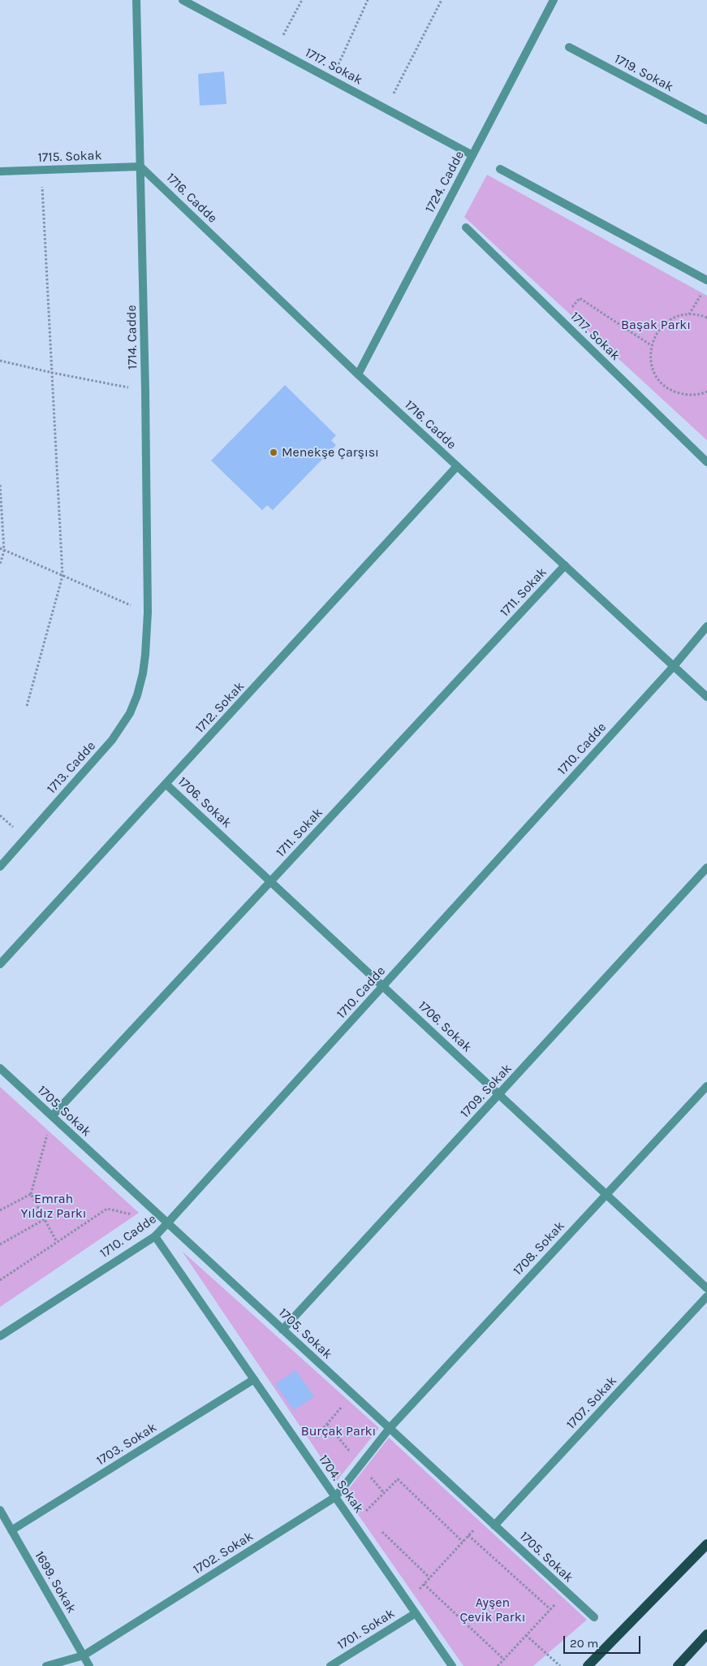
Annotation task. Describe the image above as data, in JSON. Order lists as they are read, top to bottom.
{
  "streets": {
    "street": [
      "1717. Sokak",
      "1719. Sokak",
      "1715. Sokak",
      "1724. Cadde",
      "1716. Cadde",
      "1714. Cadde",
      "1711. Sokak",
      "1712. Sokak",
      "1710. Cadde",
      "1713. Cadde",
      "1706. Sokak",
      "1709. Sokak",
      "1705. Sokak",
      "1708. Sokak",
      "1707. Sokak",
      "1703. Sokak",
      "1704. Sokak",
      "1702. Sokak",
      "1699. Sokak",
      "1701. Sokak"
    ]
  },
  "crossings": [
    ["1717. Sokak", "1724. Cadde"],
    ["1715. Sokak", "1716. Cadde"],
    ["1715. Sokak", "1714. Cadde"],
    ["1724. Cadde", "1716. Cadde"],
    ["1716. Cadde", "1714. Cadde"],
    ["1716. Cadde", "1711. Sokak"],
    ["1716. Cadde", "1712. Sokak"],
    ["1716. Cadde", "1710. Cadde"],
    ["1714. Cadde", "1713. Cadde"],
    ["1711. Sokak", "1706. Sokak"],
    ["1711. Sokak", "1705. Sokak"],
    ["1712. Sokak", "1706. Sokak"],
    ["1710. Cadde", "1706. Sokak"],
    ["1710. Cadde", "1705. Sokak"],
    ["1710. Cadde", "1704. Sokak"],
    ["1706. Sokak", "1709. Sokak"],
    ["1706. Sokak", "1708. Sokak"],
    ["1709. Sokak", "1705. Sokak"],
    ["1705. Sokak", "1708. Sokak"],
    ["1705. Sokak", "1707. Sokak"],
    ["1705. Sokak", "1702. Sokak"],
    ["1708. Sokak", "1702. Sokak"],
    ["1703. Sokak", "1704. Sokak"],
    ["1703. Sokak", "1699. Sokak"],
    ["1704. Sokak", "1702. Sokak"],
    ["1704. Sokak", "1701. Sokak"],
    ["1702. Sokak", "1699. Sokak"]
  ],
  "parks": [
    "Başak Parkı",
    "Emrah Yıldız Parkı",
    "Burçak Parkı",
    "Ayşen Çevik Parkı"
  ],
  "places": ["Menekşe Çarşısı"],
  "scale_bar": "20 m"
}
